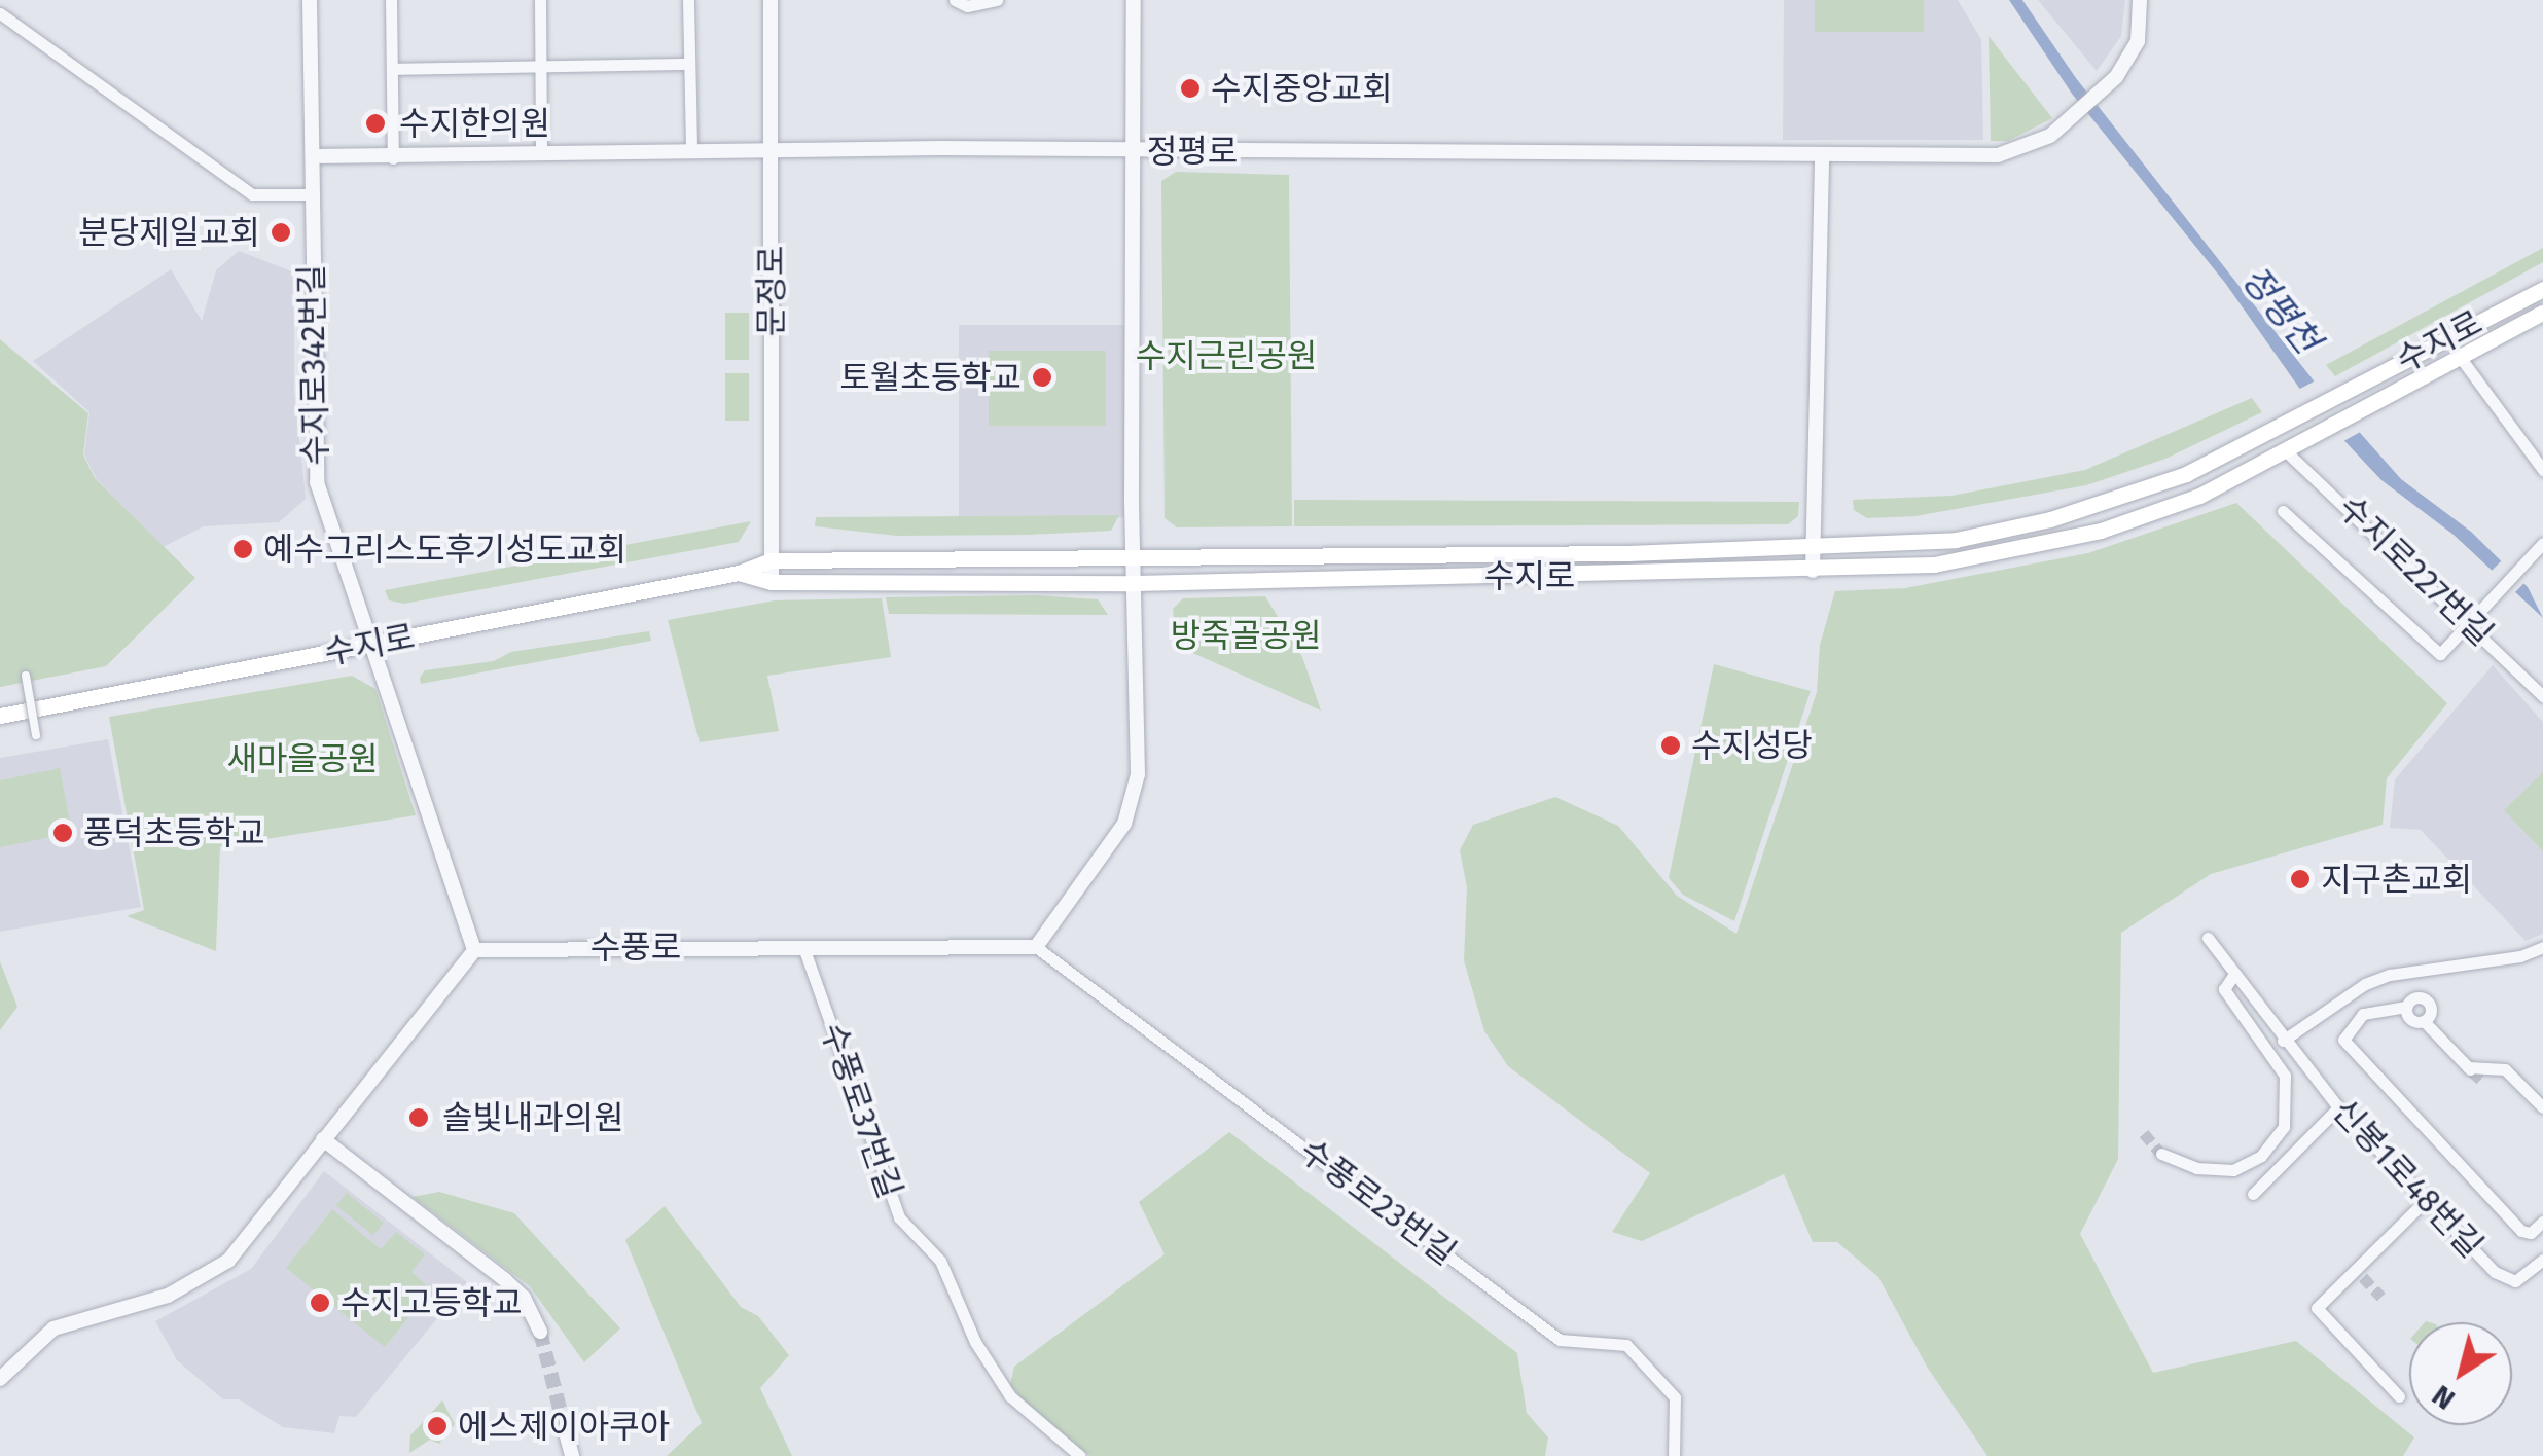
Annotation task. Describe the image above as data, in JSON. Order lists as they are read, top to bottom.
{
  "streets": {
    "main road": ["수지로"],
    "street": [
      "정평로",
      "문정로",
      "수지로342번길",
      "수지로227번길",
      "수풍로",
      "수풍로37번길",
      "신봉1로48번길",
      "수풍로23번길"
    ]
  },
  "crossings": [
    ["정평로", "문정로"],
    ["정평로", "수지로342번길"],
    ["문정로", "수지로"],
    ["수지로", "수지로342번길"],
    ["수지로", "수지로227번길"],
    ["수지로342번길", "수풍로"],
    ["수풍로", "수풍로37번길"],
    ["수풍로", "수풍로23번길"]
  ],
  "water": ["정평천"],
  "parks": ["수지근린공원", "방죽골공원", "새마을공원"],
  "places": [
    "수지중앙교회",
    "수지한의원",
    "분당제일교회",
    "토월초등학교",
    "예수그리스도후기성도교회",
    "수지성당",
    "풍덕초등학교",
    "지구촌교회",
    "솔빛내과의원",
    "수지고등학교",
    "에스제이아쿠아"
  ],
  "north": "bottom left"
}
